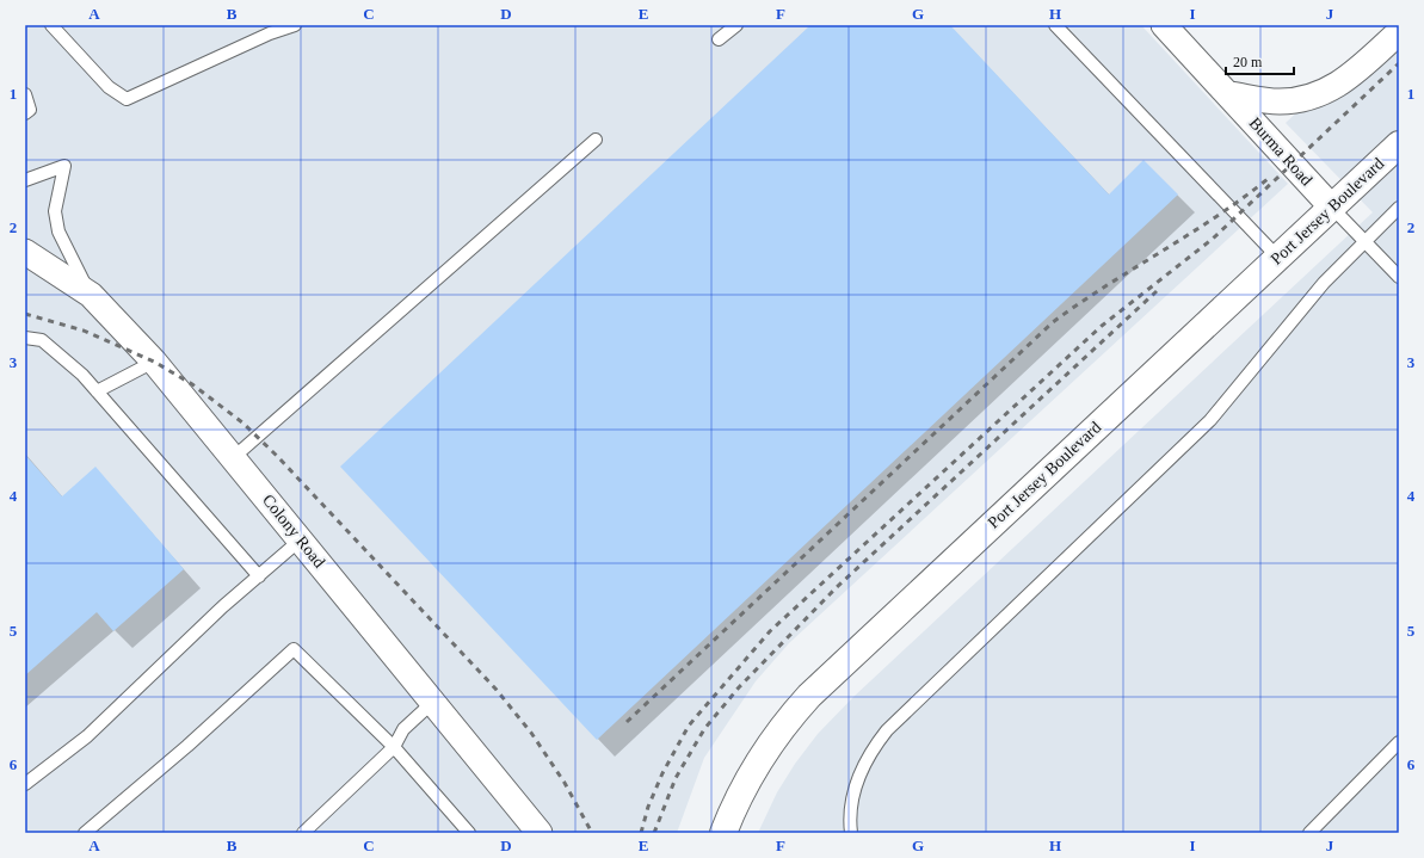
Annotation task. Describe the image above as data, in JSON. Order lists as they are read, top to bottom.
{
  "streets": {
    "street": ["Burma Road", "Port Jersey Boulevard", "Colony Road"]
  },
  "crossings": [
    ["Burma Road", "Port Jersey Boulevard"]
  ],
  "scale_bar": "20 m",
  "grid": {
    "columns": [
      "A",
      "B",
      "C",
      "D",
      "E",
      "F",
      "G",
      "H",
      "I",
      "J"
    ],
    "rows": [
      "1",
      "2",
      "3",
      "4",
      "5",
      "6"
    ]
  }
}
